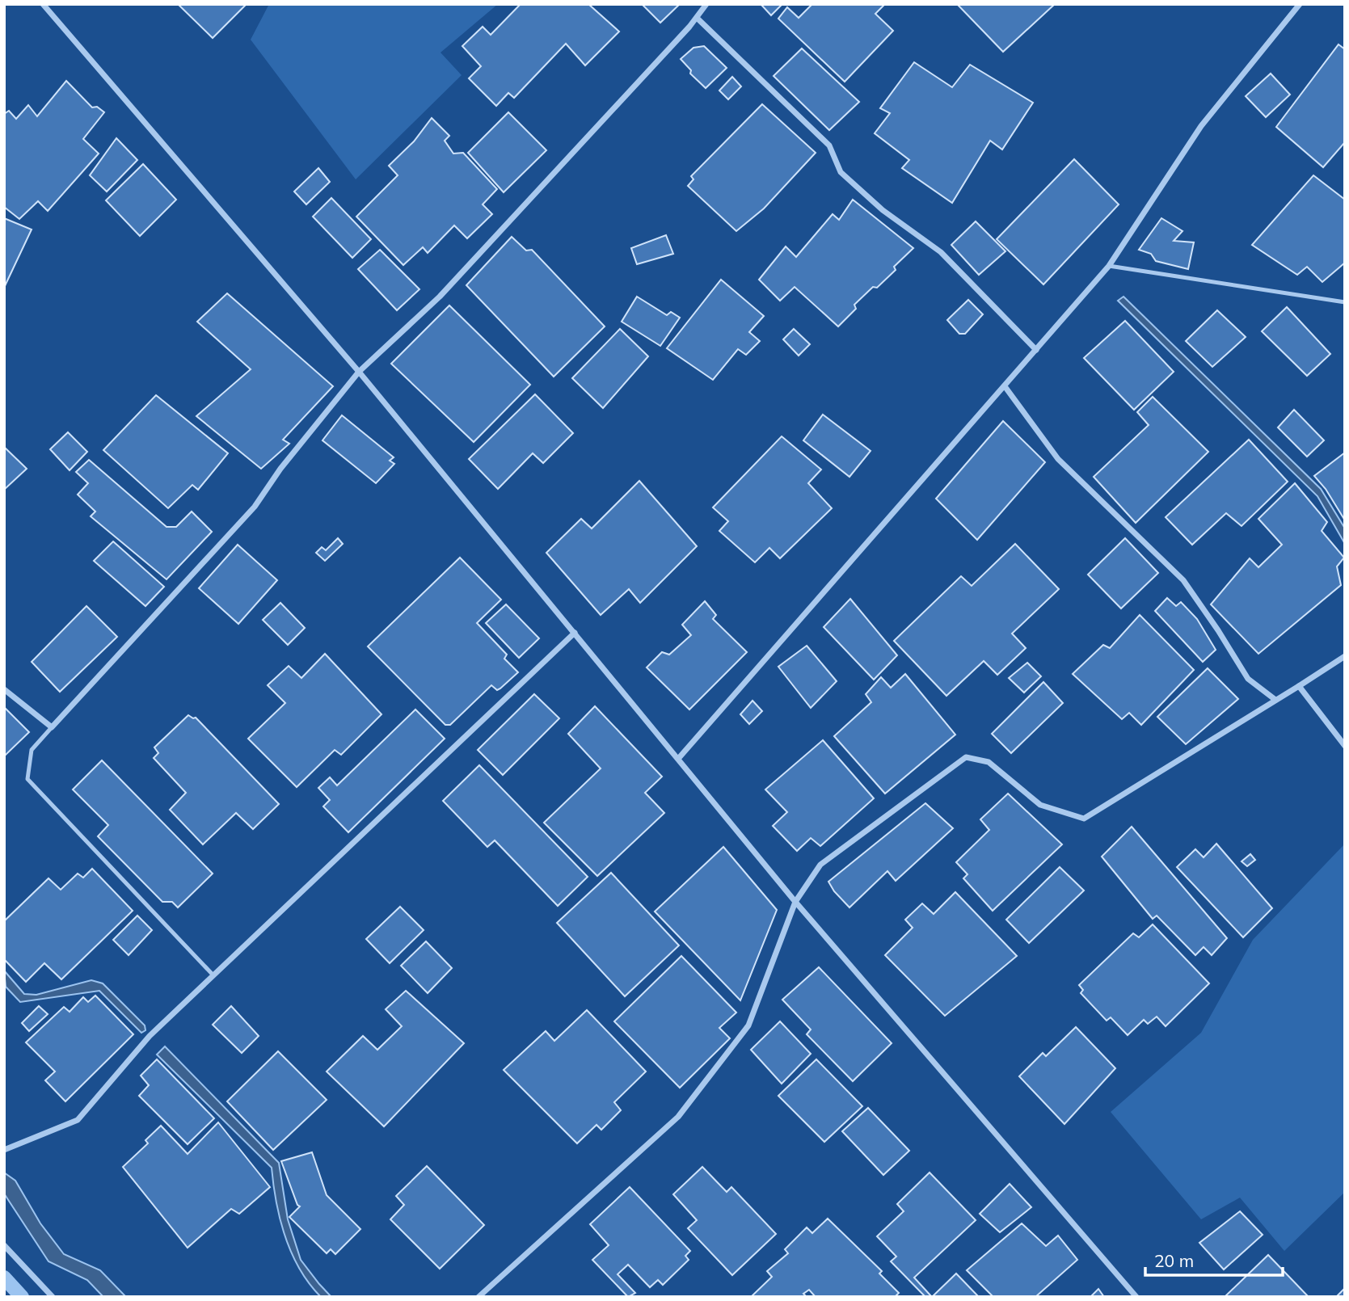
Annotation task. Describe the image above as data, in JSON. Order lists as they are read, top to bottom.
{
  "scale_bar": "20 m"
}
